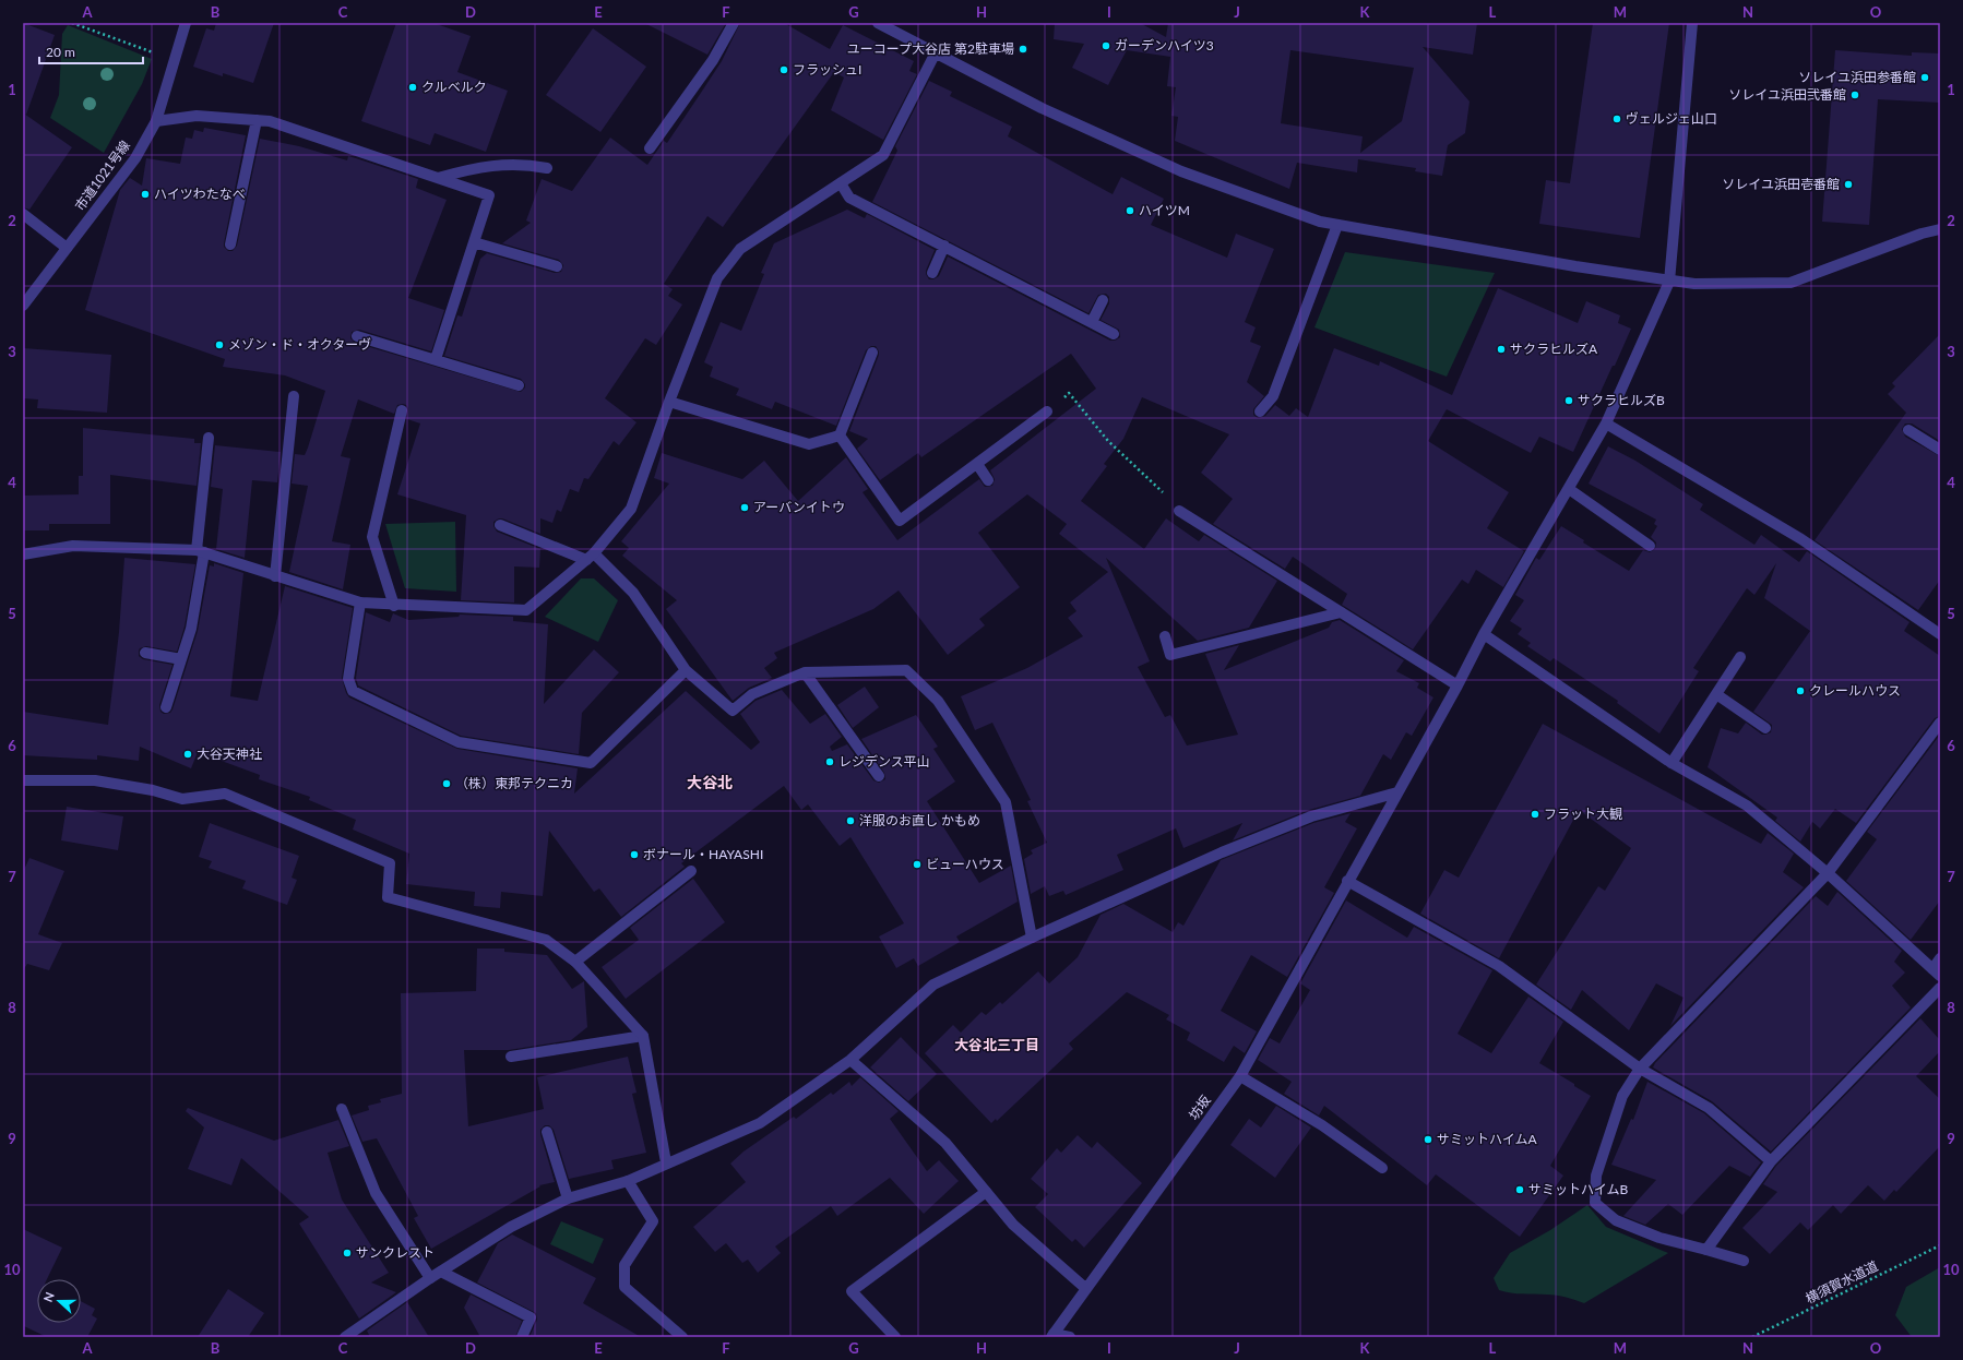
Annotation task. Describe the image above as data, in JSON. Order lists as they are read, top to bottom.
{
  "streets": {
    "street": ["市道1021号線", "坊坂"],
    "path": ["横須賀水道道"]
  },
  "districts": ["大谷北", "大谷北三丁目"],
  "places": [
    "ガーデンハイツ3",
    "ユーコープ大谷店 第2駐車場",
    "フラッシュI",
    "ソレイユ浜田参番館",
    "クルベルク",
    "ソレイユ浜田弐番館",
    "ヴェルジェ山口",
    "ソレイユ浜田壱番館",
    "ハイツわたなべ",
    "ハイツM",
    "メゾン・ド・オクターヴ",
    "サクラヒルズA",
    "サクラヒルズB",
    "アーバンイトウ",
    "クレールハウス",
    "大谷天神社",
    "レジデンス平山",
    "（株）東邦テクニカ",
    "フラット大観",
    "洋服のお直し かもめ",
    "ボナール・HAYASHI",
    "ビューハウス",
    "サミットハイムA",
    "サミットハイムB",
    "サンクレスト"
  ],
  "scale_bar": "20 m",
  "north": "left",
  "grid": {
    "columns": [
      "A",
      "B",
      "C",
      "D",
      "E",
      "F",
      "G",
      "H",
      "I",
      "J",
      "K",
      "L",
      "M",
      "N",
      "O"
    ],
    "rows": [
      "1",
      "2",
      "3",
      "4",
      "5",
      "6",
      "7",
      "8",
      "9",
      "10"
    ]
  }
}
